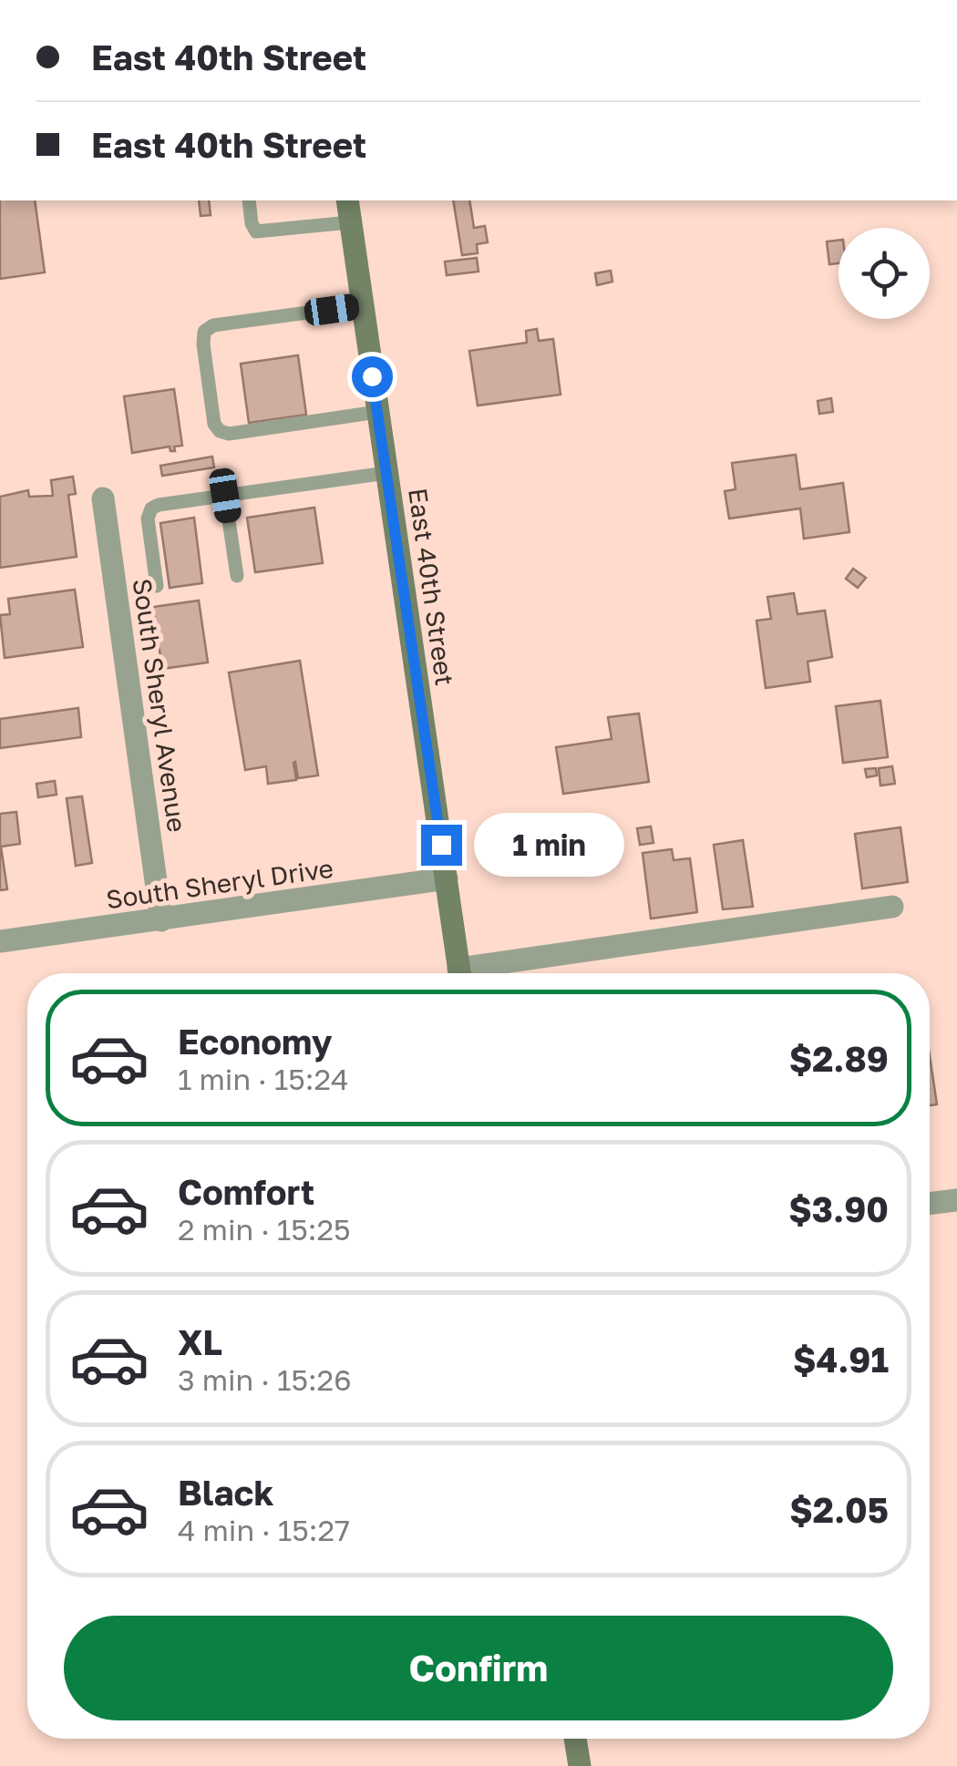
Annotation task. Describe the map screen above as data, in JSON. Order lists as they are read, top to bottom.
{
  "streets": {
    "main road": ["East 40th Street"],
    "street": ["South Sheryl Avenue", "South Sheryl Drive"]
  },
  "crossings": [
    ["East 40th Street", "South Sheryl Drive"],
    ["South Sheryl Avenue", "South Sheryl Drive"]
  ],
  "page": {
    "banner": ["East 40th Street", "East 40th Street"],
    "bubble": "1 min",
    "list": [
      {
        "name": "Economy",
        "note": "1 min · 15:24",
        "value": "$2.89"
      },
      {
        "name": "Comfort",
        "note": "2 min · 15:25",
        "value": "$3.90"
      },
      {
        "name": "XL",
        "note": "3 min · 15:26",
        "value": "$4.91"
      },
      {
        "name": "Black",
        "note": "4 min · 15:27",
        "value": "$2.05"
      }
    ],
    "buttons": "Confirm"
  }
}
